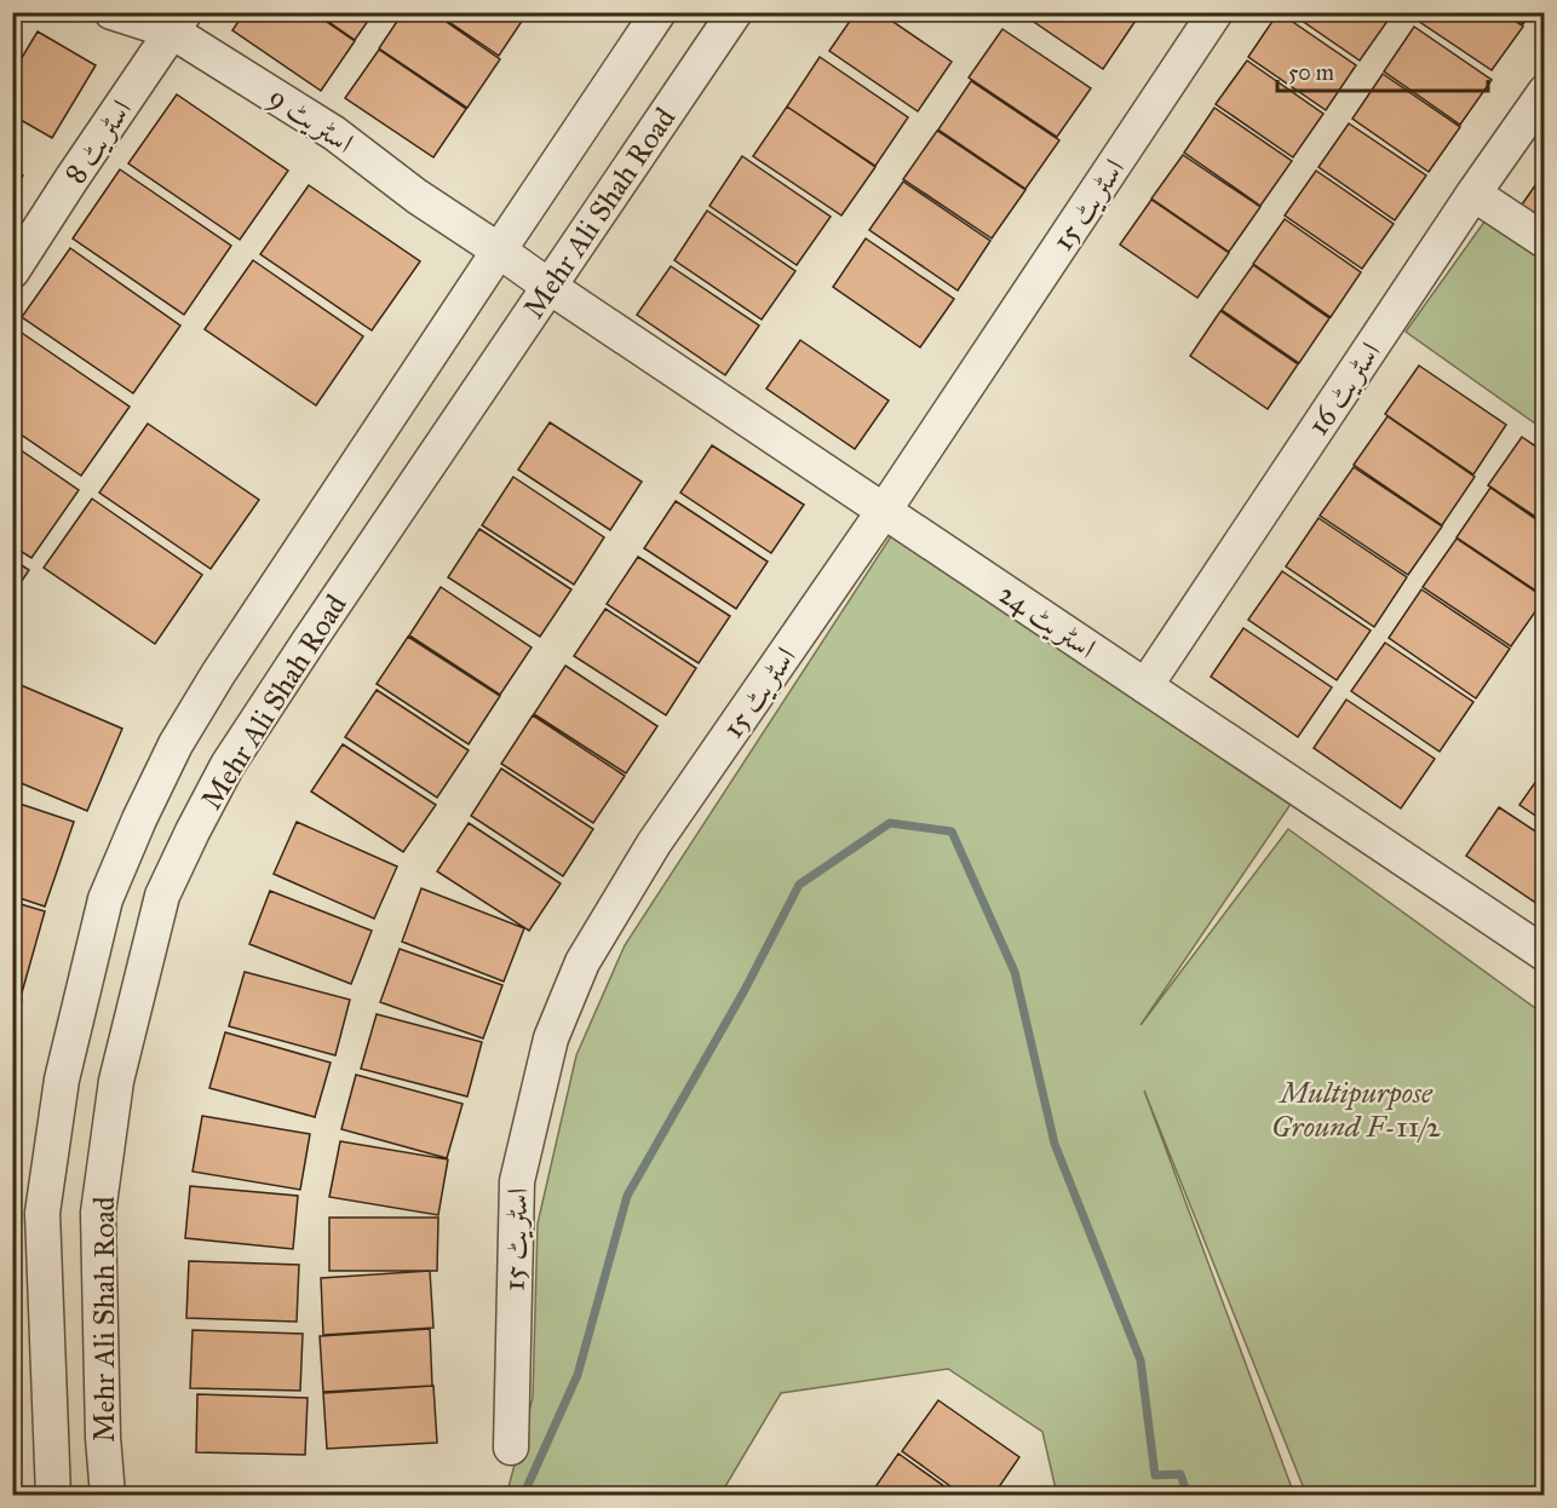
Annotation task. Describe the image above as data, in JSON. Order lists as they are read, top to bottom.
{
  "streets": {
    "street": [
      "اسٹریٹ 9",
      "اسٹریٹ 8",
      "اسٹریٹ 15",
      "Mehr Ali Shah Road",
      "اسٹریٹ 16",
      "اسٹریٹ 24"
    ]
  },
  "crossings": [
    ["اسٹریٹ 9", "اسٹریٹ 8"],
    ["اسٹریٹ 9", "Mehr Ali Shah Road"],
    ["اسٹریٹ 9", "اسٹریٹ 24"],
    ["اسٹریٹ 15", "اسٹریٹ 24"],
    ["Mehr Ali Shah Road", "اسٹریٹ 24"],
    ["اسٹریٹ 16", "اسٹریٹ 24"]
  ],
  "parks": ["Multipurpose Ground F-11/2"],
  "scale_bar": "50 m"
}
